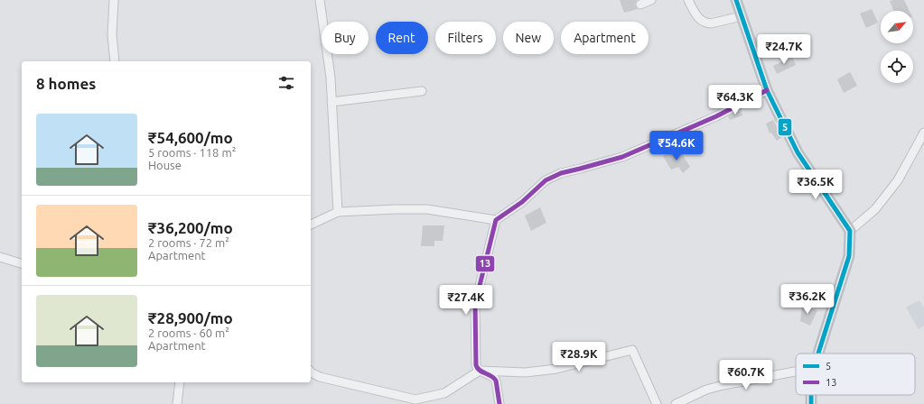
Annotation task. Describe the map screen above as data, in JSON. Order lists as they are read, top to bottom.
{
  "lines": ["transit line 5", "transit line 13"],
  "legend": ["5", "13"],
  "north": "top right",
  "page": {
    "chip": [
      "Buy",
      "Rent",
      "Filters",
      "New",
      "Apartment"
    ],
    "price": [
      "₹24.7K",
      "₹64.3K",
      "₹54.6K",
      "₹36.5K",
      "₹36.2K",
      "₹27.4K",
      "₹28.9K",
      "₹60.7K"
    ],
    "heading": "8 homes",
    "list": [
      {
        "name": "₹54,600/mo",
        "note": "5 rooms · 118 m² · House"
      },
      {
        "name": "₹36,200/mo",
        "note": "2 rooms · 72 m² · Apartment"
      },
      {
        "name": "₹28,900/mo",
        "note": "2 rooms · 60 m² · Apartment"
      }
    ]
  }
}
